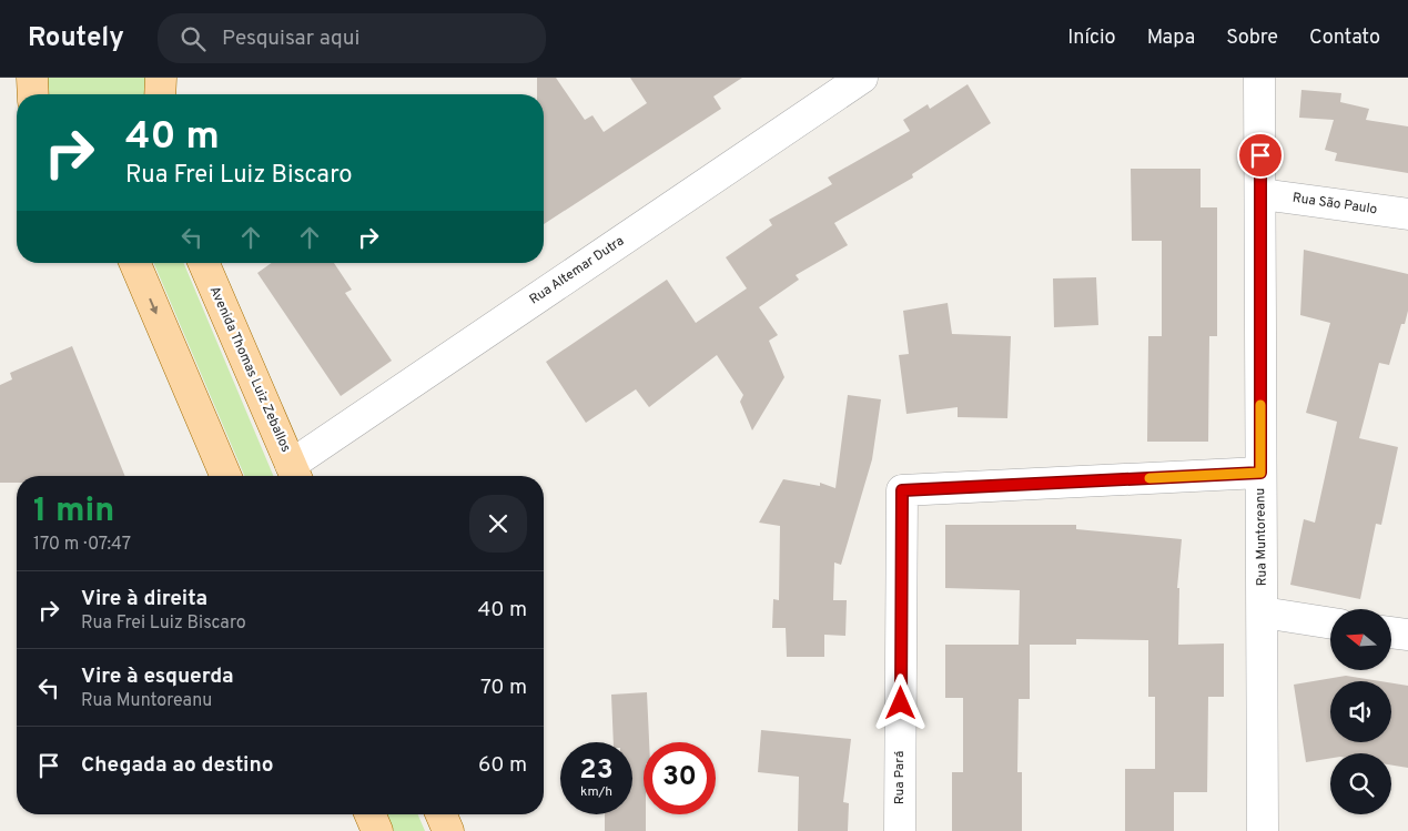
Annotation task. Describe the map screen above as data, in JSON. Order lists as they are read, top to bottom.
{
  "streets": {
    "main road": ["Avenida Thomas Luiz Zeballos"],
    "street": [
      "Rua São Paulo",
      "Rua Altemar Dutra",
      "Rua Muntoreanu",
      "Rua Pará"
    ]
  },
  "crossings": [
    ["Rua São Paulo", "Rua Muntoreanu"],
    ["Rua Altemar Dutra", "Avenida Thomas Luiz Zeballos"],
    ["Rua Muntoreanu", "Rua Pará"]
  ],
  "north": "left",
  "page": {
    "header": "Routely",
    "search": "Pesquisar aqui",
    "nav": [
      "Início",
      "Mapa",
      "Sobre",
      "Contato"
    ],
    "turn": ["40 m", "Rua Frei Luiz Biscaro"],
    "heading": ["1 min", "170 m · 07:47"],
    "list": [
      {
        "name": "Vire à direita",
        "note": "Rua Frei Luiz Biscaro",
        "value": "40 m"
      },
      {
        "name": "Vire à esquerda",
        "note": "Rua Muntoreanu",
        "value": "70 m"
      },
      {
        "name": "Chegada ao destino",
        "value": "60 m"
      }
    ],
    "speed": "23 km/h",
    "limit": "30"
  }
}
